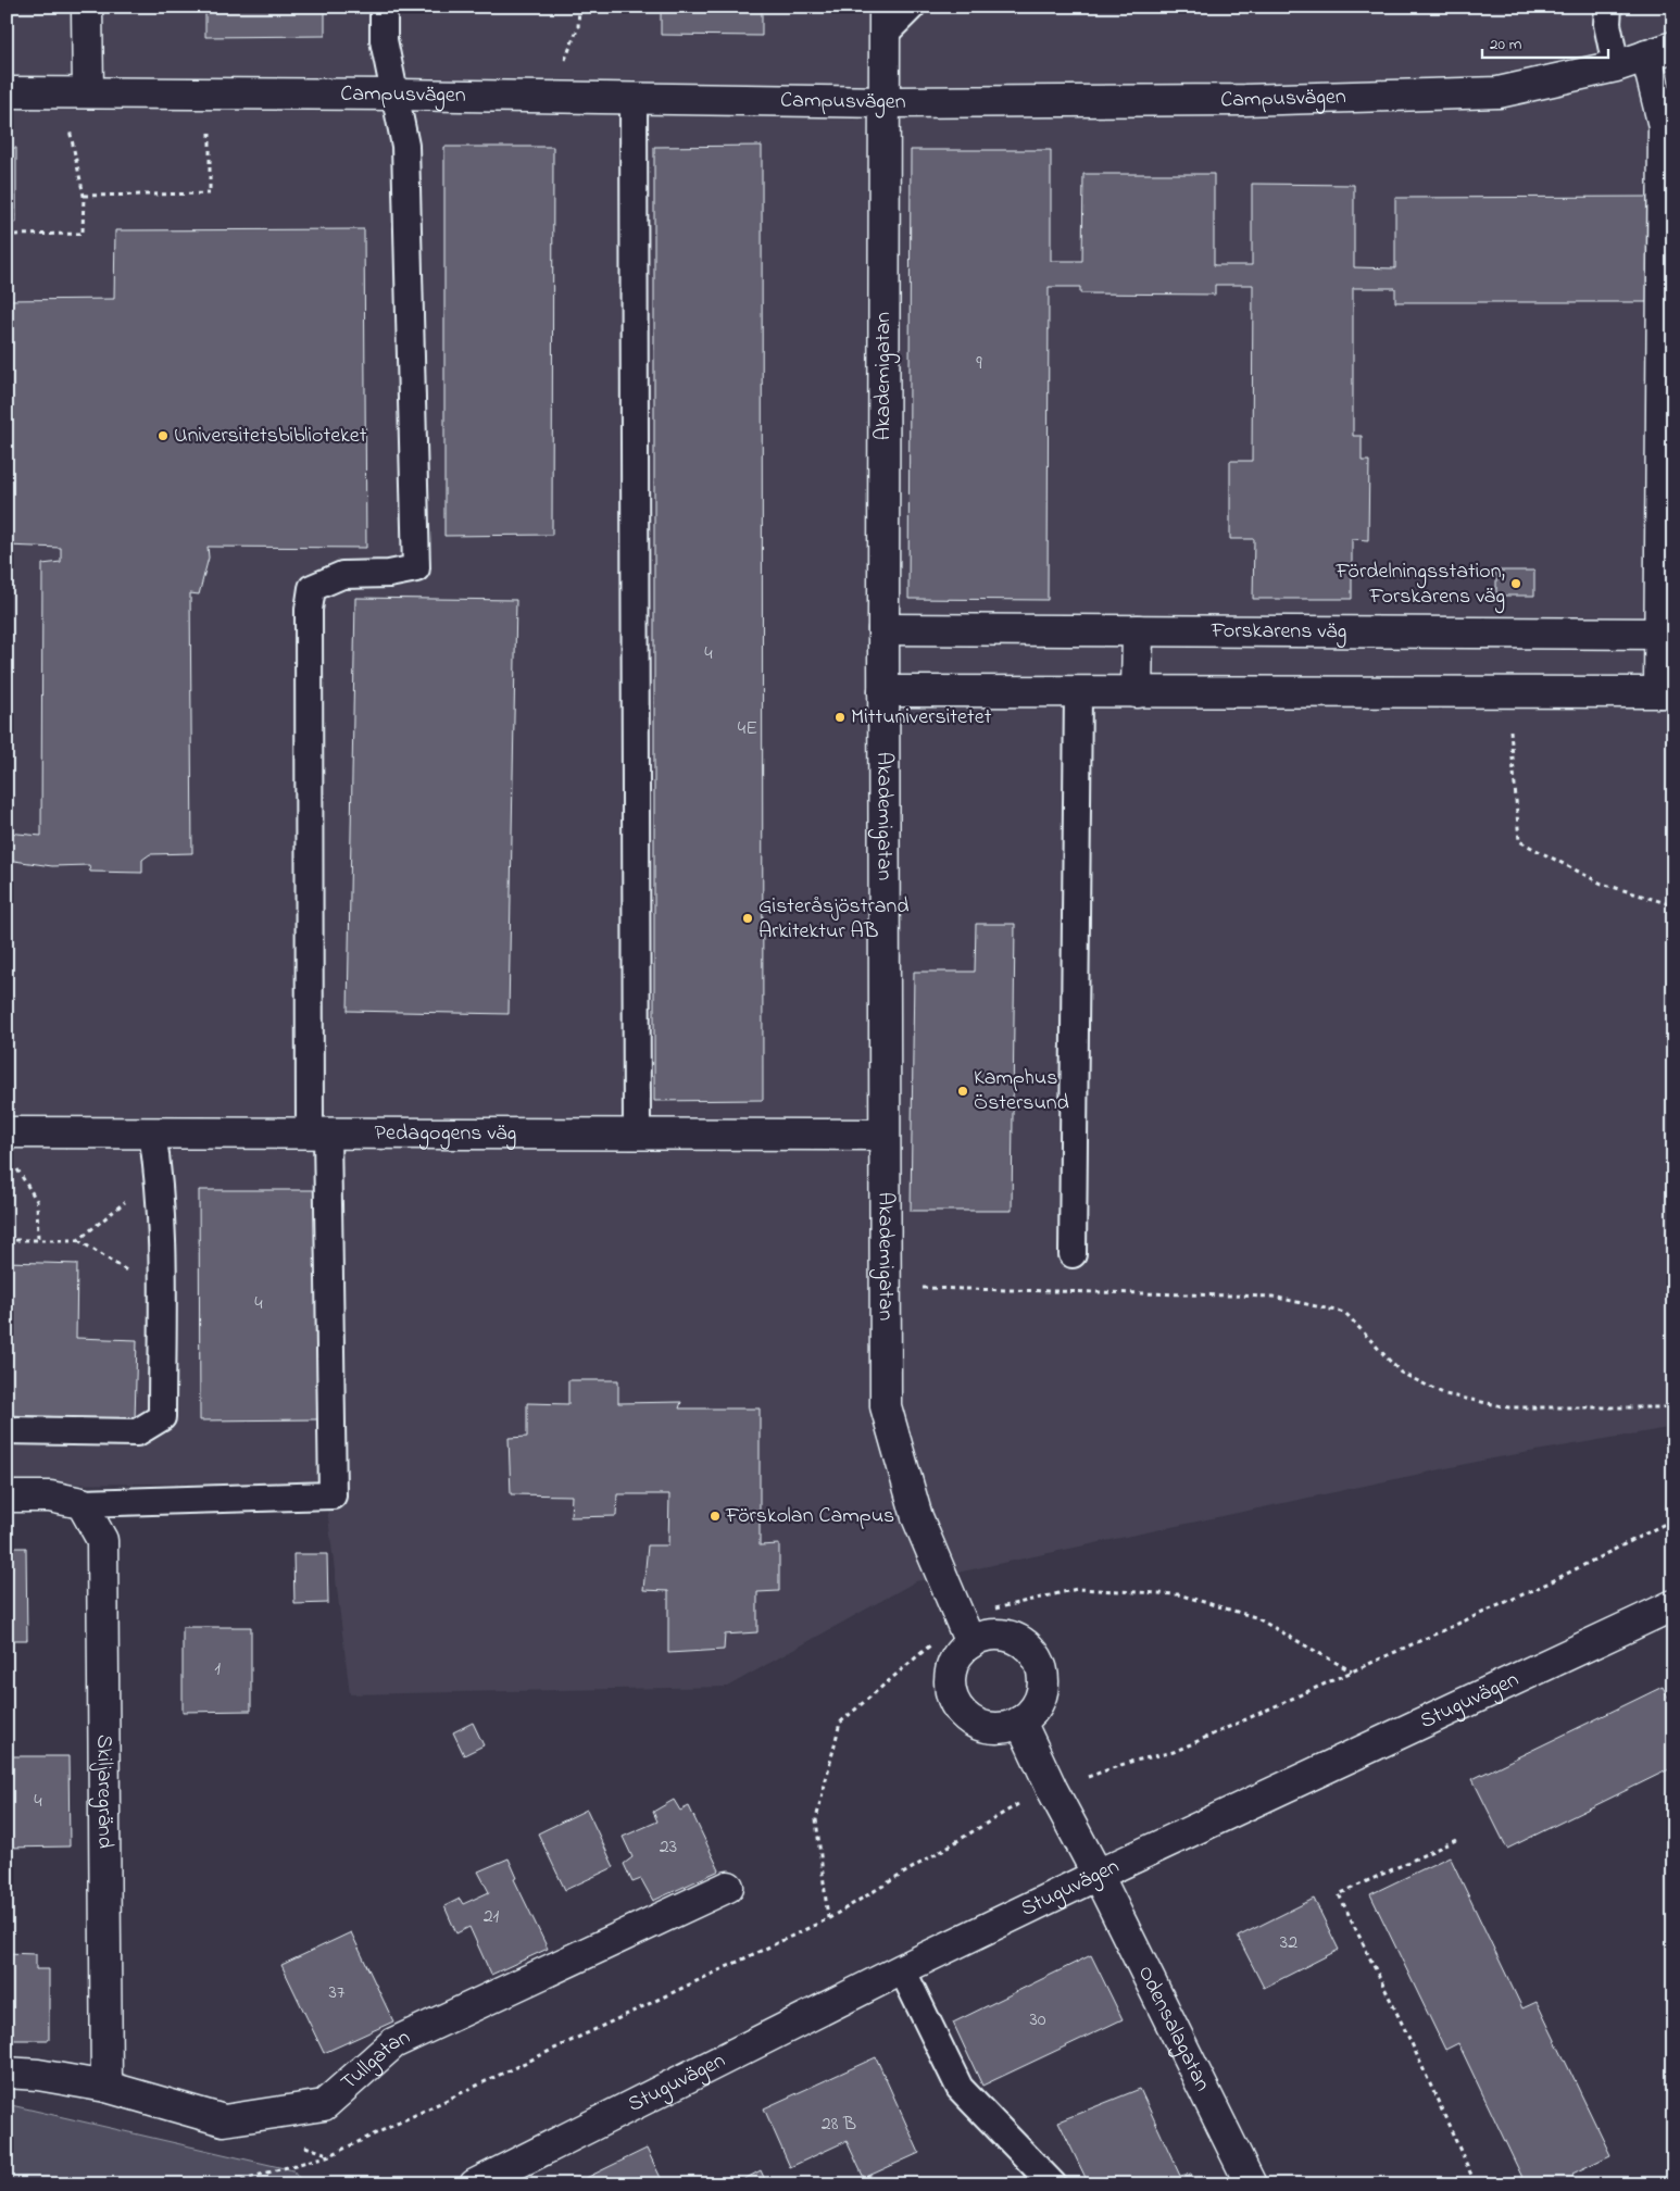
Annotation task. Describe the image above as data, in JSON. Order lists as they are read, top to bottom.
{
  "streets": {
    "street": [
      "Campusvägen",
      "Akademigatan",
      "Forskarens väg",
      "Pedagogens väg",
      "Stuguvägen",
      "Skiljaregränd",
      "Odensalagatan",
      "Tullgatan"
    ]
  },
  "crossings": [
    ["Campusvägen", "Akademigatan"],
    ["Akademigatan", "Forskarens väg"],
    ["Akademigatan", "Pedagogens väg"],
    ["Akademigatan", "Odensalagatan"],
    ["Stuguvägen", "Odensalagatan"],
    ["Skiljaregränd", "Tullgatan"]
  ],
  "places": [
    "Universitetsbiblioteket",
    "Fördelningsstation, Forskarens väg",
    "Mittuniversitetet",
    "Gisteråsjöstrand Arkitektur AB",
    "Kamphus Östersund",
    "Förskolan Campus"
  ],
  "house_numbers": [
    "9",
    "4",
    "4E",
    "4",
    "1",
    "4",
    "23",
    "21",
    "32",
    "37",
    "30",
    "28 B"
  ],
  "scale_bar": "20 m"
}
